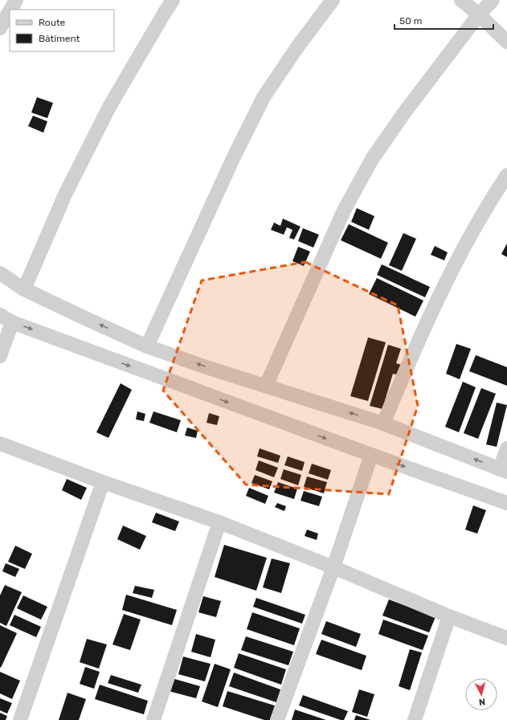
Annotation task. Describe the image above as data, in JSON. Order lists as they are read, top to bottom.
{
  "legend": ["Route", "Bâtiment"],
  "scale_bar": "50 m",
  "north": "bottom"
}
